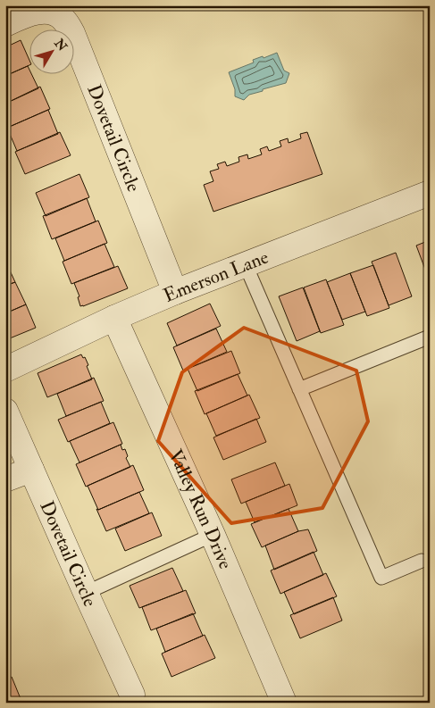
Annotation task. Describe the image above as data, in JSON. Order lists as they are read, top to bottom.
{
  "streets": {
    "street": ["Dovetail Circle", "Emerson Lane", "Valley Run Drive"]
  },
  "crossings": [
    ["Dovetail Circle", "Emerson Lane"],
    ["Emerson Lane", "Valley Run Drive"]
  ],
  "north": "top right"
}
